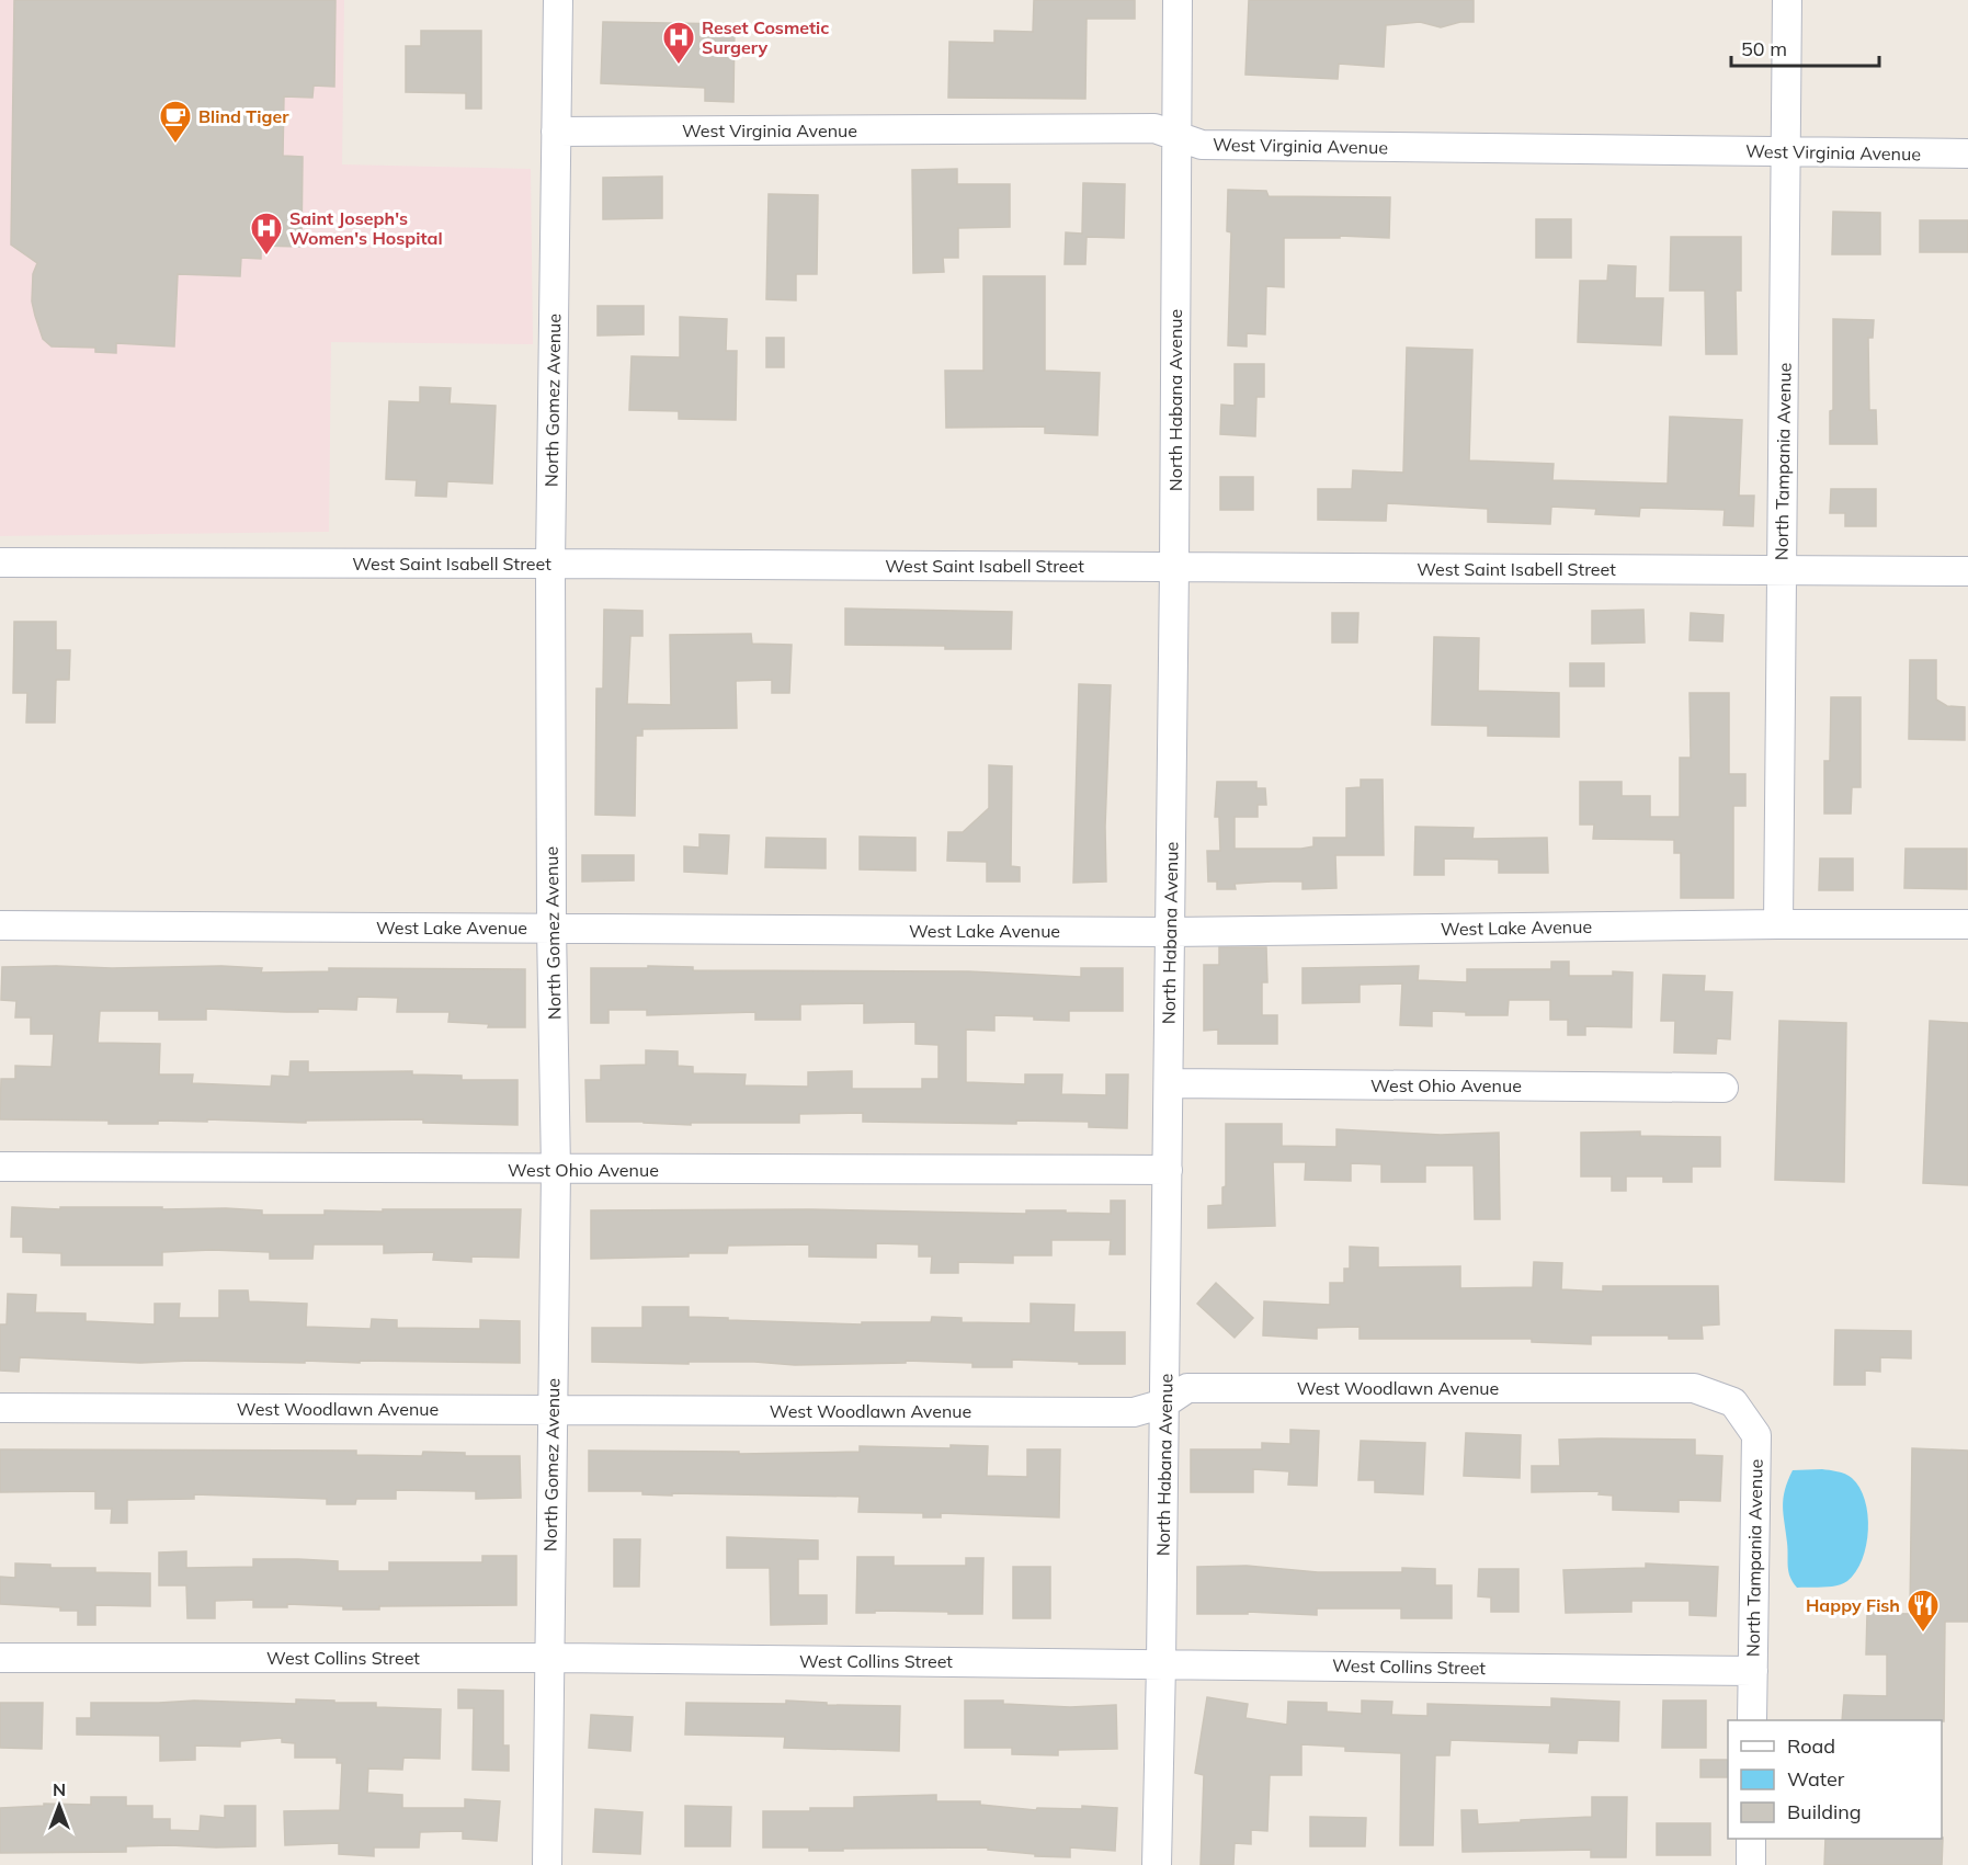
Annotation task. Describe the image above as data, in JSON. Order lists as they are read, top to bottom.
{
  "streets": {
    "street": [
      "West Virginia Avenue",
      "North Gomez Avenue",
      "North Habana Avenue",
      "North Tampania Avenue",
      "West Saint Isabell Street",
      "West Lake Avenue",
      "West Ohio Avenue",
      "West Woodlawn Avenue",
      "West Collins Street"
    ]
  },
  "crossings": [
    ["West Virginia Avenue", "North Gomez Avenue"],
    ["West Virginia Avenue", "North Habana Avenue"],
    ["West Virginia Avenue", "North Tampania Avenue"],
    ["North Gomez Avenue", "West Saint Isabell Street"],
    ["North Gomez Avenue", "West Lake Avenue"],
    ["North Gomez Avenue", "West Ohio Avenue"],
    ["North Gomez Avenue", "West Woodlawn Avenue"],
    ["North Gomez Avenue", "West Collins Street"],
    ["North Habana Avenue", "West Saint Isabell Street"],
    ["North Habana Avenue", "West Lake Avenue"],
    ["North Habana Avenue", "West Ohio Avenue"],
    ["North Habana Avenue", "West Woodlawn Avenue"],
    ["North Habana Avenue", "West Collins Street"],
    ["North Tampania Avenue", "West Saint Isabell Street"],
    ["North Tampania Avenue", "West Lake Avenue"],
    ["North Tampania Avenue", "West Woodlawn Avenue"],
    ["North Tampania Avenue", "West Collins Street"]
  ],
  "places": {
    "hospital": ["Reset Cosmetic Surgery", "Saint Joseph's Women's Hospital"],
    "cafe": ["Blind Tiger"],
    "restaurant": ["Happy Fish"]
  },
  "legend": ["Road", "Water", "Building"],
  "scale_bar": "50 m",
  "north": "top"
}
